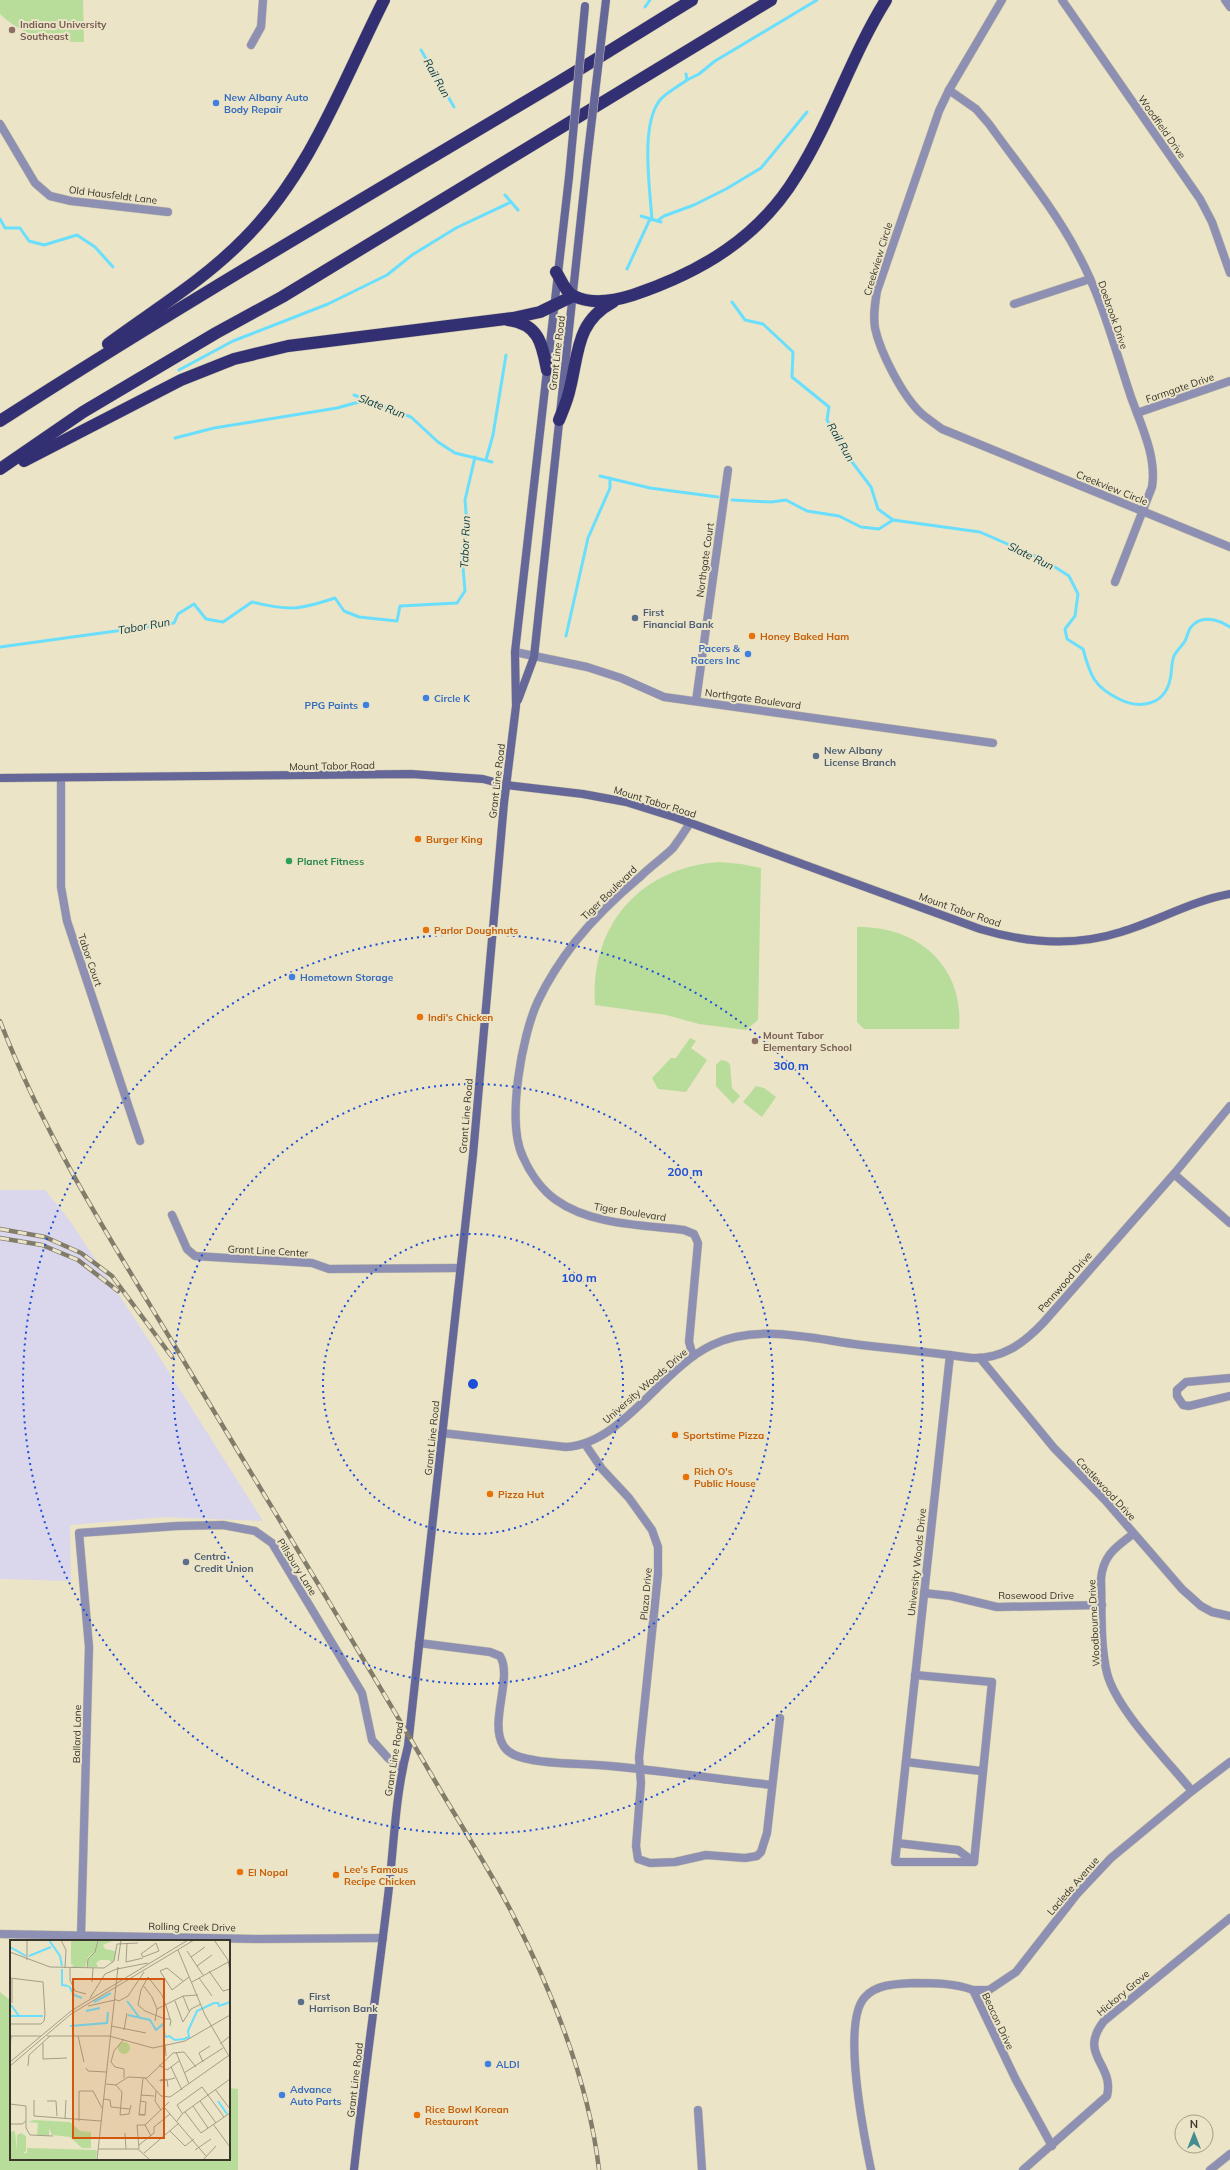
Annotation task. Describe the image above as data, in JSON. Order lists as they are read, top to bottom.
{
  "streets": {
    "main road": ["Grant Line Road", "Mount Tabor Road"],
    "street": [
      "Woodfield Drive",
      "Old Hausfeldt Lane",
      "Creekview Circle",
      "Doebrook Drive",
      "Farmgate Drive",
      "Northgate Court",
      "Northgate Boulevard",
      "Tiger Boulevard",
      "Tabor Court",
      "Grant Line Center",
      "Pennwood Drive",
      "University Woods Drive",
      "Castlewood Drive",
      "Pillsbury Lane",
      "Plaza Drive",
      "Rosewood Drive",
      "Woodbourne Drive",
      "Ballard Lane",
      "Laclede Avenue",
      "Rolling Creek Drive",
      "Hickory Grove",
      "Beacon Drive"
    ]
  },
  "crossings": [
    ["Creekview Circle", "Doebrook Drive"],
    ["Doebrook Drive", "Farmgate Drive"],
    ["Grant Line Road", "Northgate Boulevard"],
    ["Grant Line Road", "Mount Tabor Road"],
    ["Grant Line Road", "Grant Line Center"],
    ["Grant Line Road", "University Woods Drive"],
    ["Grant Line Road", "Pillsbury Lane"],
    ["Grant Line Road", "Rolling Creek Drive"],
    ["Northgate Court", "Northgate Boulevard"],
    ["Mount Tabor Road", "Tiger Boulevard"],
    ["Mount Tabor Road", "Tabor Court"],
    ["Tiger Boulevard", "University Woods Drive"],
    ["Pennwood Drive", "University Woods Drive"],
    ["Pennwood Drive", "Castlewood Drive"],
    ["University Woods Drive", "Plaza Drive"],
    ["University Woods Drive", "Rosewood Drive"],
    ["Castlewood Drive", "Woodbourne Drive"],
    ["Pillsbury Lane", "Ballard Lane"],
    ["Rosewood Drive", "Woodbourne Drive"],
    ["Woodbourne Drive", "Laclede Avenue"],
    ["Ballard Lane", "Rolling Creek Drive"],
    ["Laclede Avenue", "Beacon Drive"],
    ["Hickory Grove", "Beacon Drive"]
  ],
  "water": ["Rail Run", "Slate Run", "Tabor Run"],
  "places": [
    "Indiana University Southeast",
    "New Albany Auto Body Repair",
    "First Financial Bank",
    "Honey Baked Ham",
    "Pacers & Racers Inc",
    "Circle K",
    "PPG Paints",
    "New Albany License Branch",
    "Burger King",
    "Planet Fitness",
    "Parlor Doughnuts",
    "Hometown Storage",
    "Indi's Chicken",
    "Mount Tabor Elementary School",
    "Sportstime Pizza",
    "Rich O's Public House",
    "Pizza Hut",
    "Centra Credit Union",
    "El Nopal",
    "Lee's Famous Recipe Chicken",
    "First Harrison Bank",
    "ALDI",
    "Advance Auto Parts",
    "Rice Bowl Korean Restaurant"
  ],
  "north": "top",
  "rings": ["300 m", "200 m", "100 m"]
}
